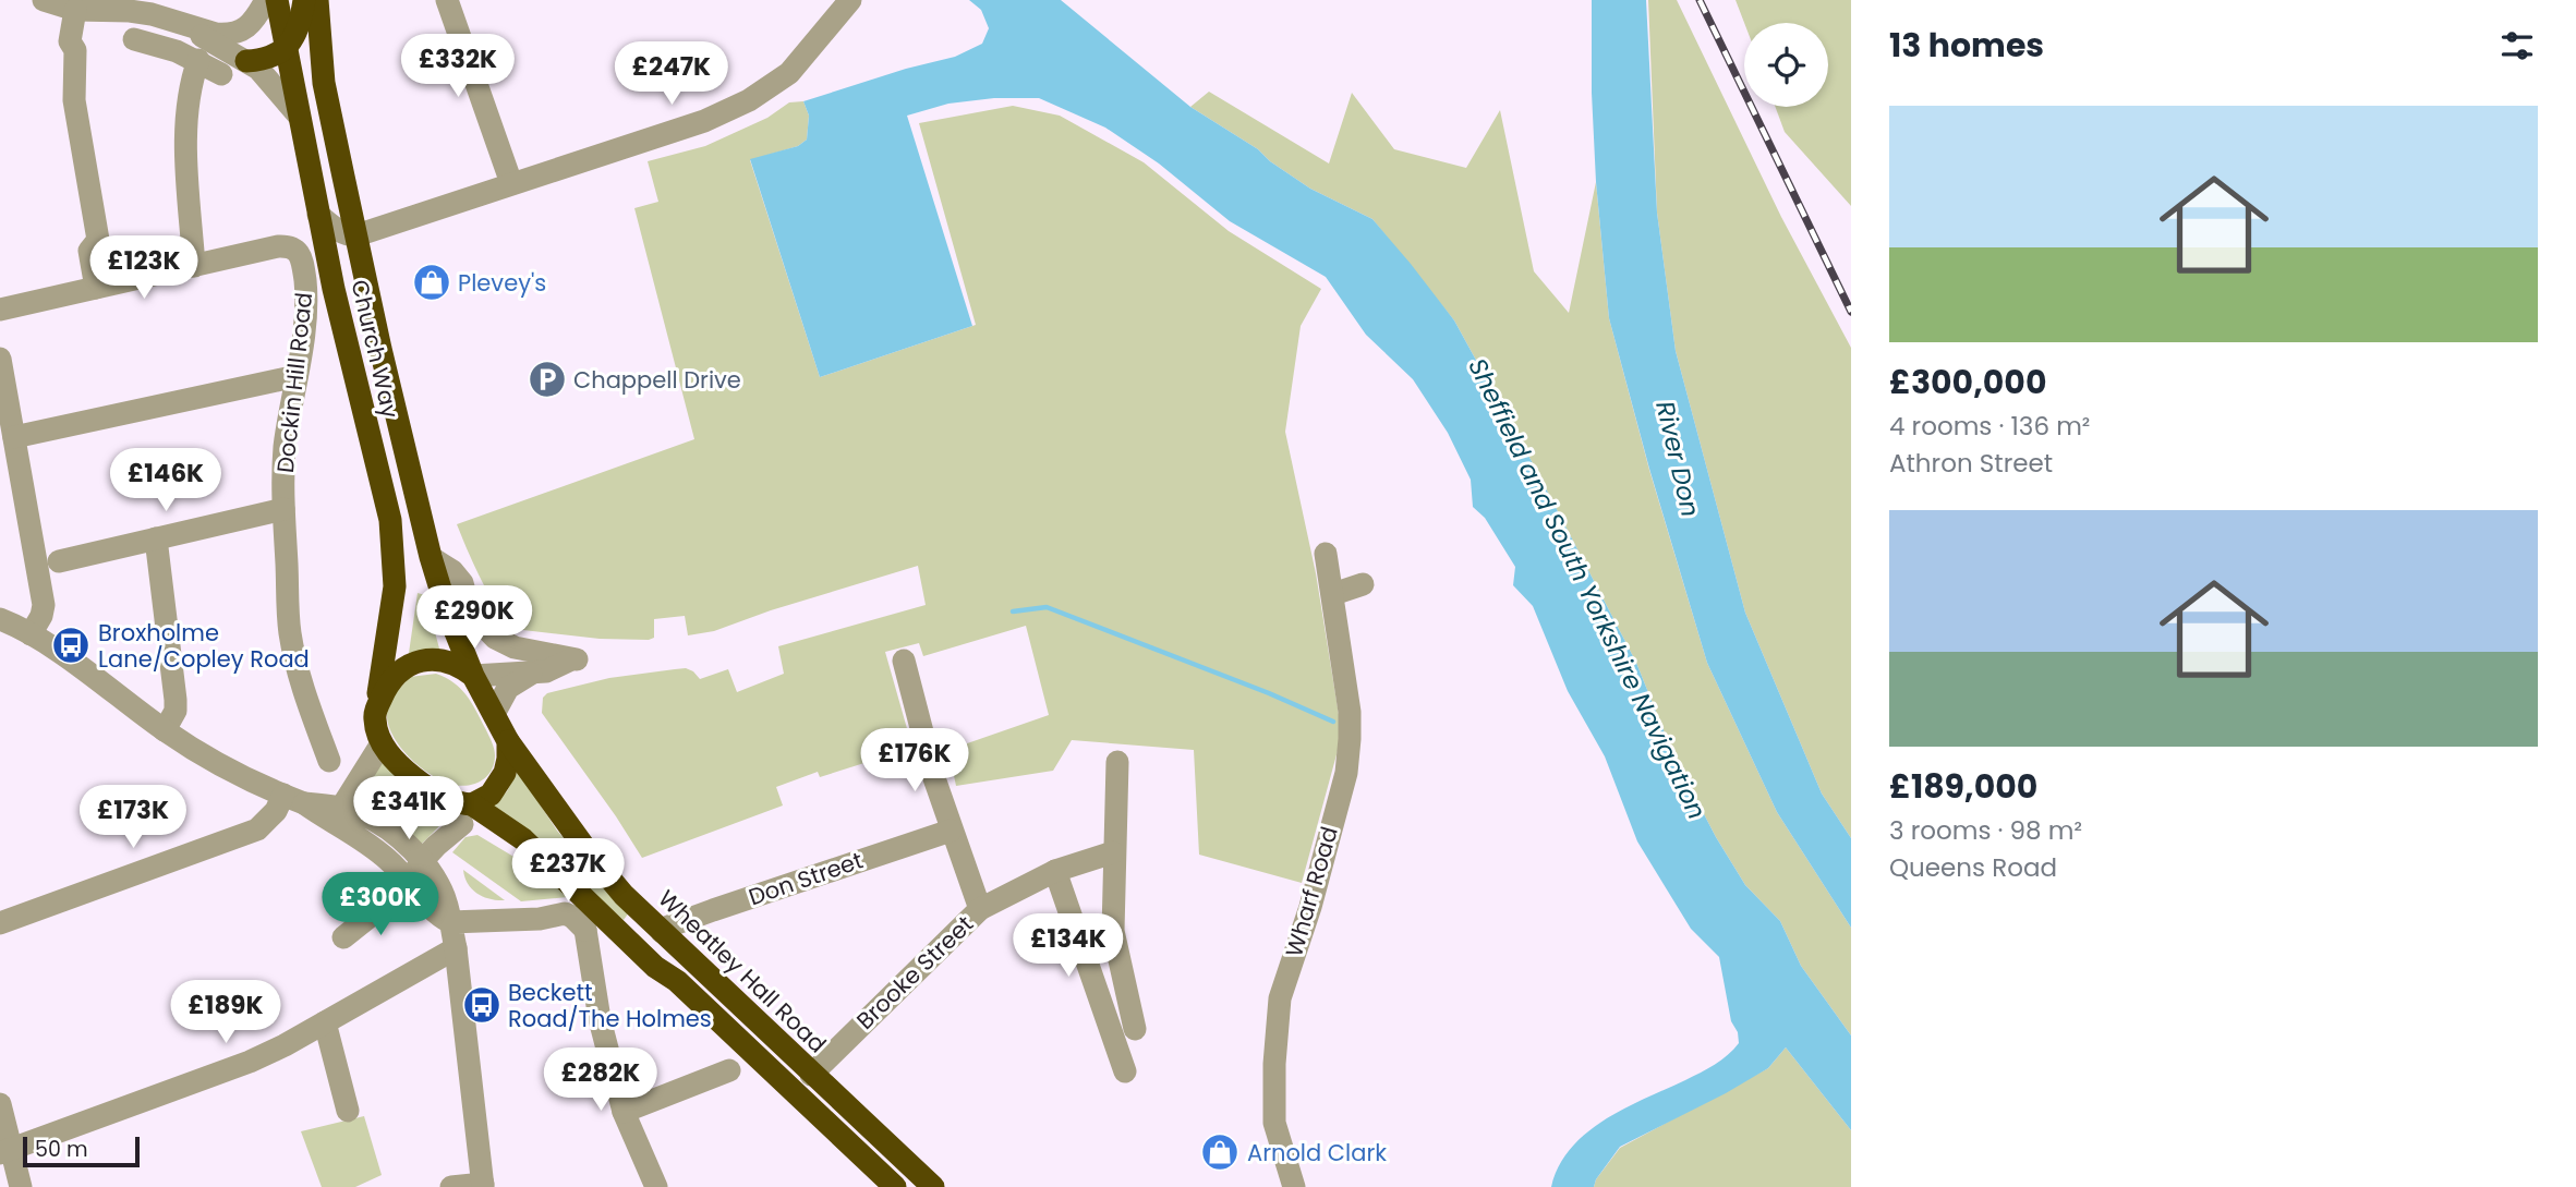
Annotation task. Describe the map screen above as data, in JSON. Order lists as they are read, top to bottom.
{
  "streets": {
    "highway": ["Church Way", "Wheatley Hall Road"],
    "street": [
      "Dockin Hill Road",
      "Don Street",
      "Wharf Road",
      "Brooke Street"
    ]
  },
  "crossings": [
    ["Church Way", "Wheatley Hall Road"],
    ["Don Street", "Wheatley Hall Road"],
    ["Wheatley Hall Road", "Brooke Street"]
  ],
  "water": ["River Don", "Sheffield and South Yorkshire Navigation"],
  "places": {
    "shop": ["Plevey's", "Arnold Clark"],
    "parking": ["Chappell Drive"],
    "bus stop": ["Broxholme Lane/Copley Road", "Beckett Road/The Holmes"]
  },
  "scale_bar": "50 m",
  "page": {
    "heading": "13 homes",
    "price": [
      "£332K",
      "£247K",
      "£123K",
      "£146K",
      "£290K",
      "£176K",
      "£341K",
      "£173K",
      "£237K",
      "£300K",
      "£134K",
      "£189K",
      "£282K"
    ],
    "list": [
      {
        "name": "£300,000",
        "note": "4 rooms · 136 m² · Athron Street"
      },
      {
        "name": "£189,000",
        "note": "3 rooms · 98 m² · Queens Road"
      }
    ],
    "scale": "50 m"
  }
}
